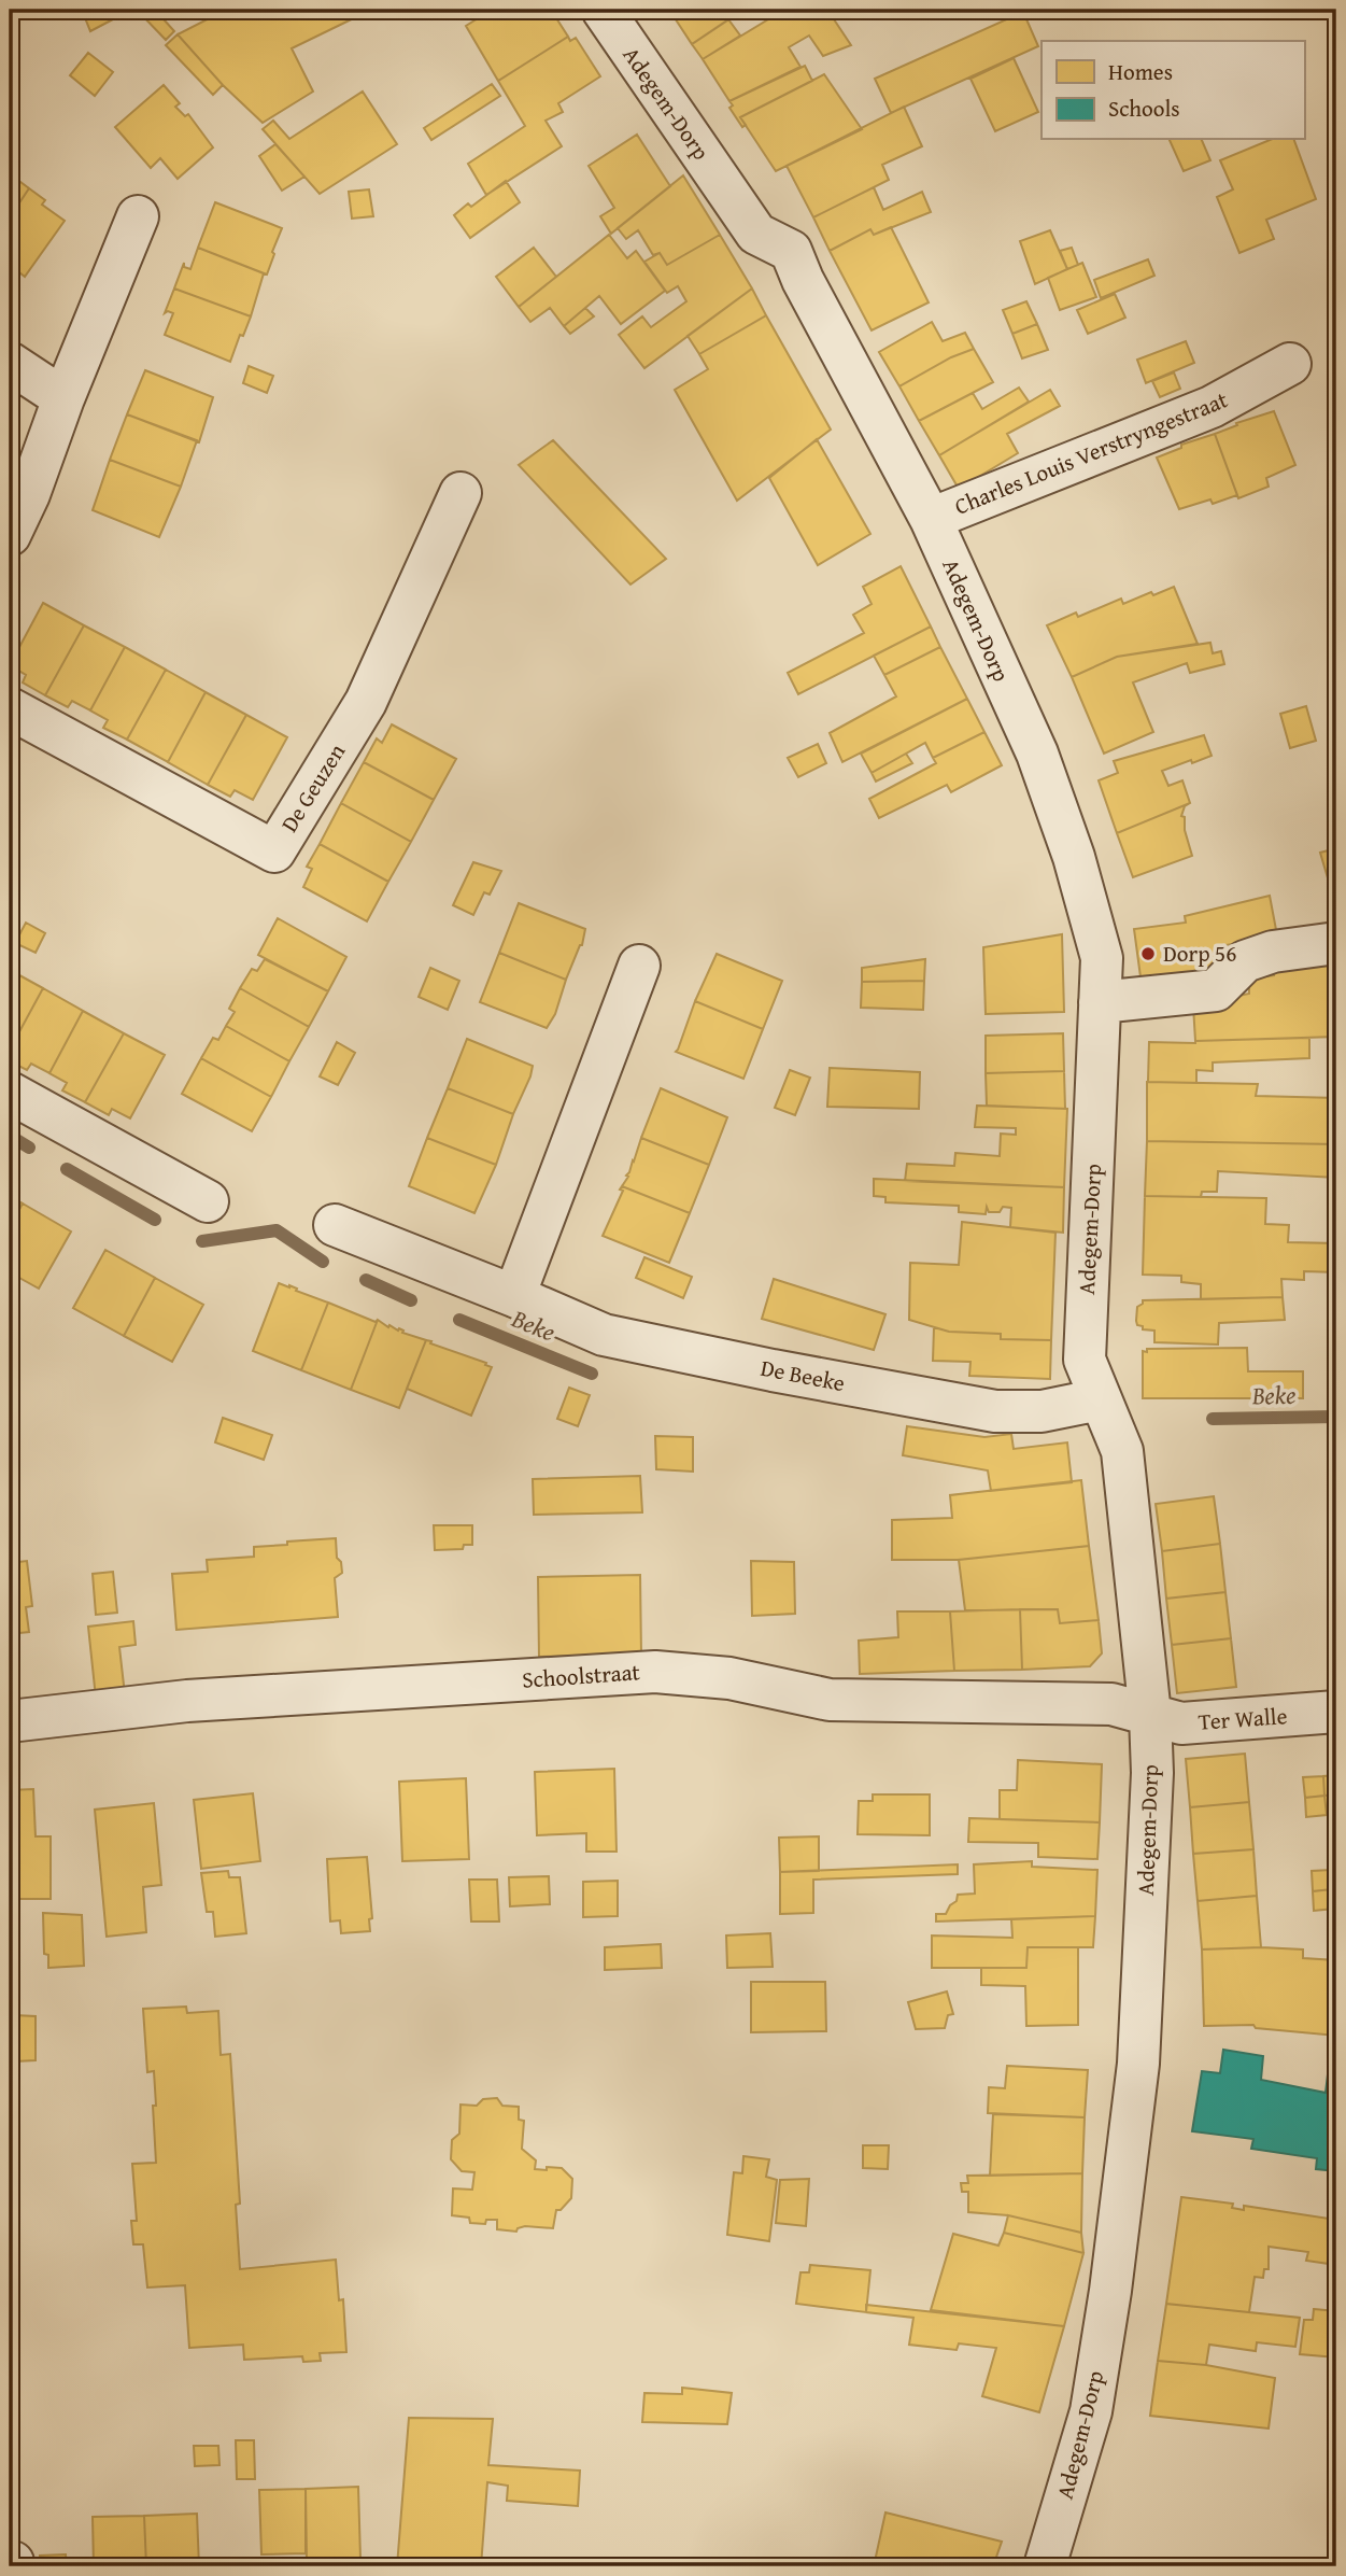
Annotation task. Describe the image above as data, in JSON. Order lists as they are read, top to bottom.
{
  "streets": {
    "street": [
      "Adegem-Dorp",
      "Charles Louis Verstryngestraat",
      "De Geuzen",
      "De Beeke",
      "Schoolstraat",
      "Ter Walle"
    ]
  },
  "crossings": [
    ["Adegem-Dorp", "Charles Louis Verstryngestraat"],
    ["Adegem-Dorp", "De Beeke"],
    ["Adegem-Dorp", "Schoolstraat"],
    ["Adegem-Dorp", "Ter Walle"],
    ["Schoolstraat", "Ter Walle"]
  ],
  "water": ["Beke"],
  "places": ["Dorp 56"],
  "legend": ["Homes", "Schools"]
}
